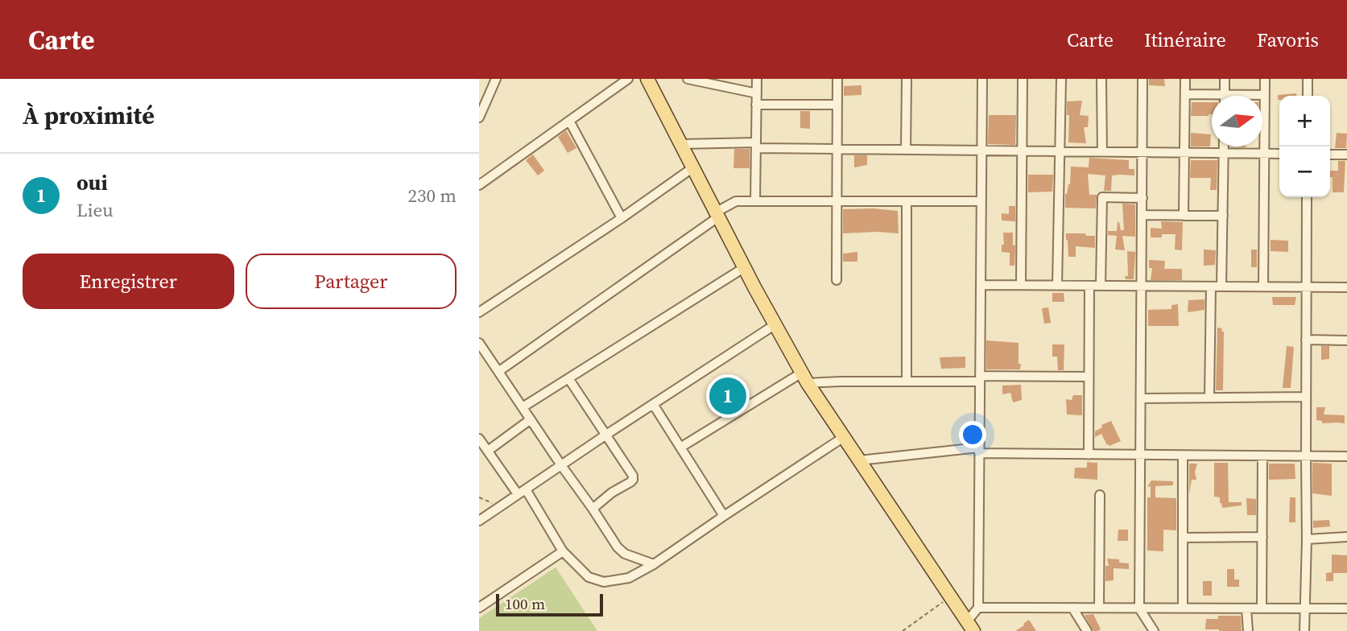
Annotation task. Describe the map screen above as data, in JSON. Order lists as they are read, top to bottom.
{
  "scale_bar": "100 m",
  "north": "right",
  "page": {
    "header": "Carte",
    "nav": ["Carte", "Itinéraire", "Favoris"],
    "heading": "À proximité",
    "map_buttons": ["+", "−"],
    "list": [
      {
        "mark": "1",
        "name": "oui",
        "note": "Lieu",
        "value": "230 m"
      }
    ],
    "buttons": ["Enregistrer", "Partager"],
    "pins": "1",
    "scale": "100 m"
  }
}
